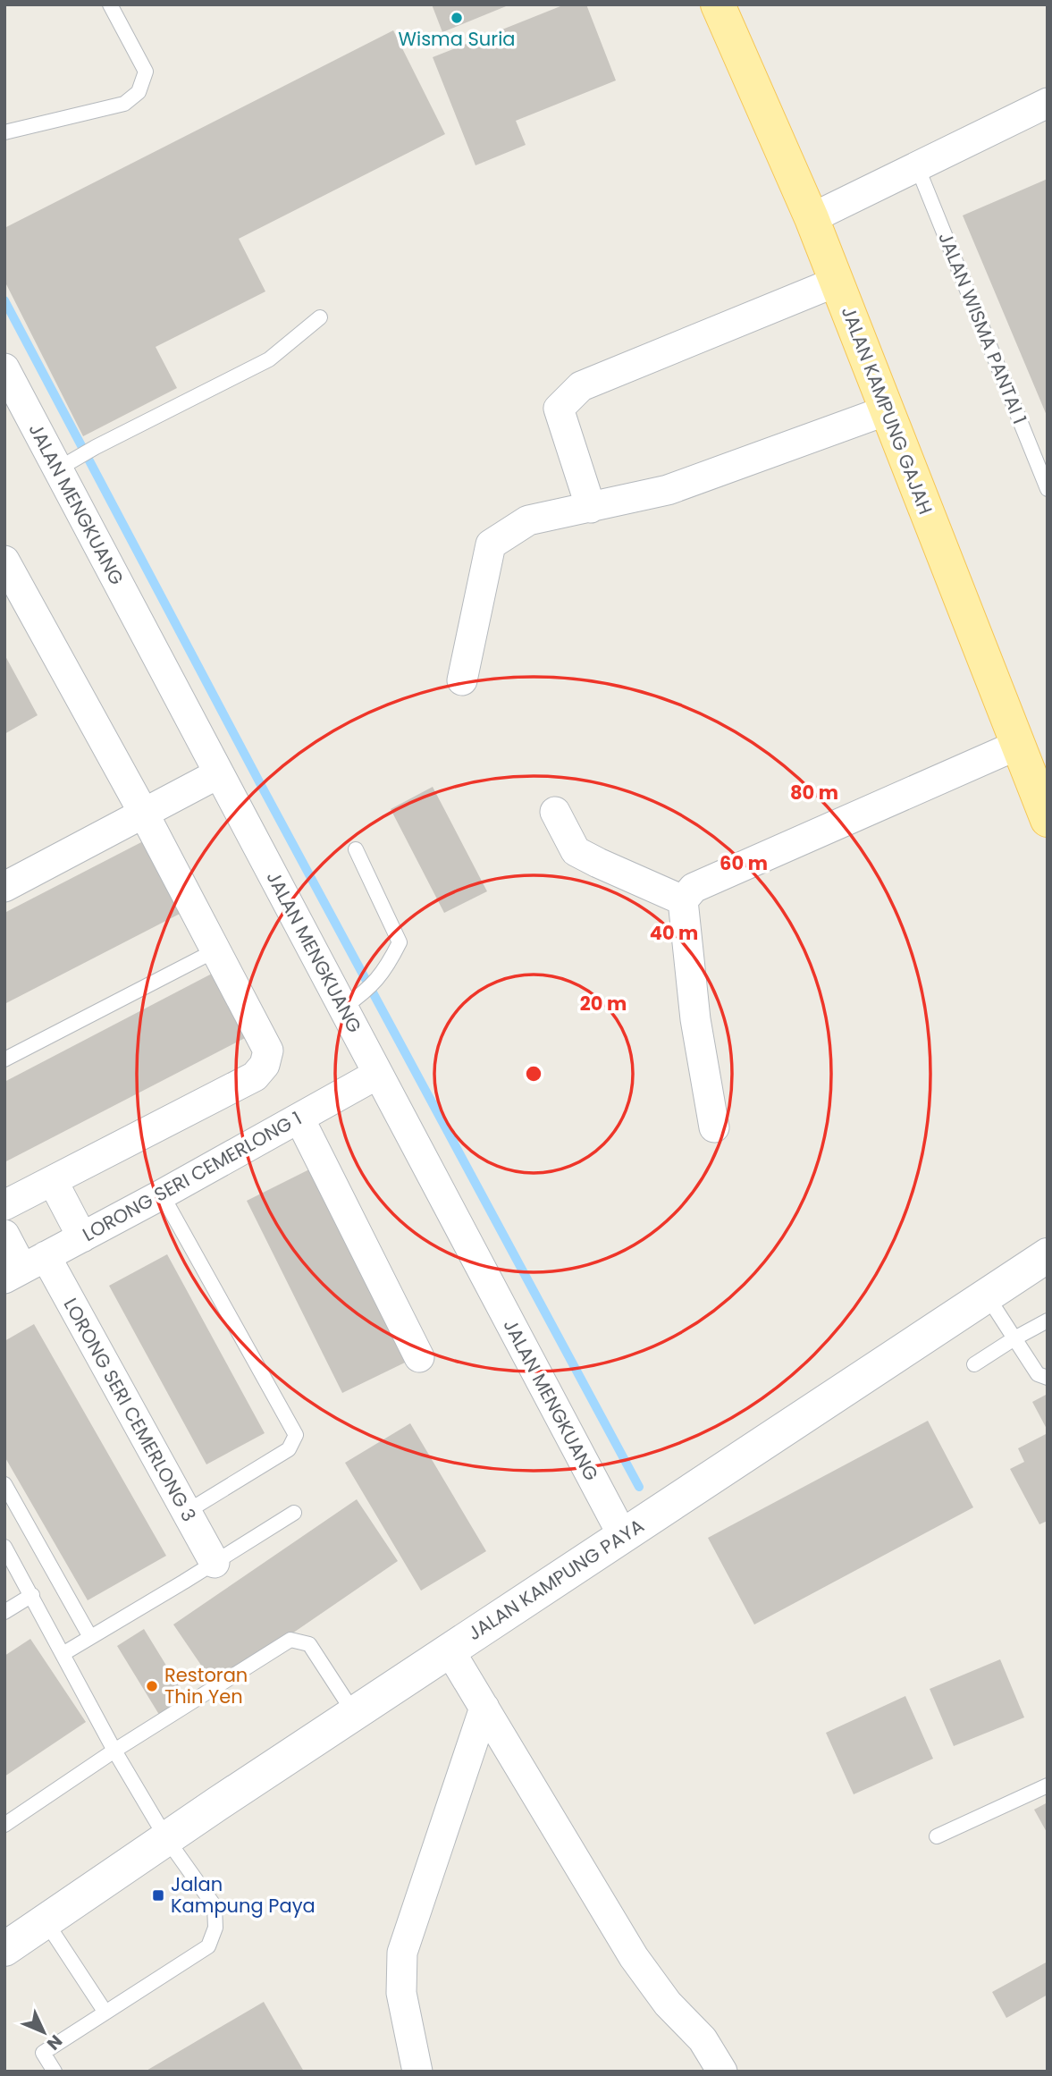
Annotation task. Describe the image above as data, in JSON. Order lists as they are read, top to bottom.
{
  "streets": {
    "main road": ["JALAN KAMPUNG GAJAH"],
    "street": [
      "JALAN MENGKUANG",
      "LORONG SERI CEMERLONG 1",
      "LORONG SERI CEMERLONG 3",
      "JALAN KAMPUNG PAYA"
    ],
    "lane": ["JALAN WISMA PANTAI 1"]
  },
  "crossings": [
    ["JALAN MENGKUANG", "LORONG SERI CEMERLONG 1"],
    ["JALAN MENGKUANG", "JALAN KAMPUNG PAYA"],
    ["LORONG SERI CEMERLONG 1", "LORONG SERI CEMERLONG 3"]
  ],
  "places": {
    "other": ["Wisma Suria", "Restoran Thin Yen"],
    "transit": ["Jalan Kampung Paya"]
  },
  "north": "bottom right",
  "rings": [
    "80 m",
    "60 m",
    "40 m",
    "20 m"
  ]
}
